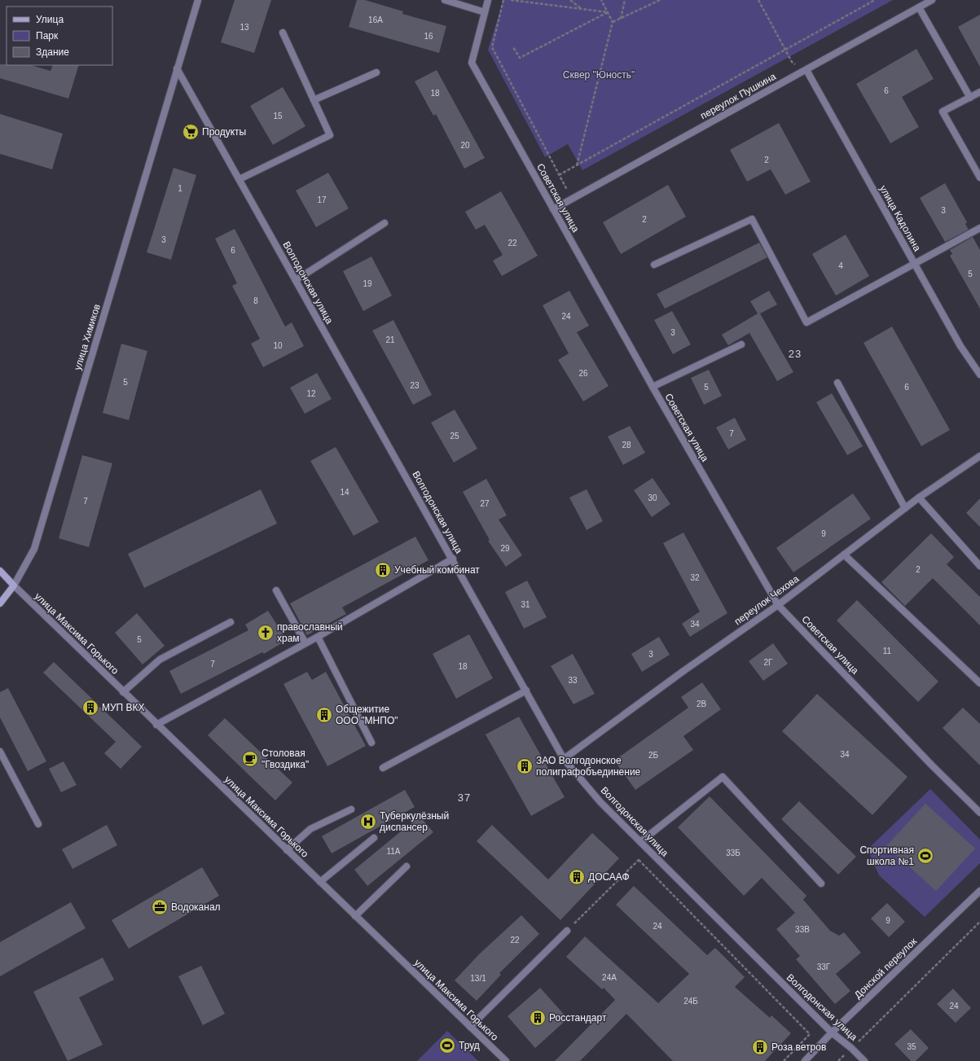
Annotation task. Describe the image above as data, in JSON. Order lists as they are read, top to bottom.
{
  "streets": {
    "main road": ["улица Химиков"],
    "street": [
      "переулок Пушкина",
      "Советская улица",
      "улица Кадолина",
      "Волгодонская улица",
      "переулок Чехова",
      "улица Максима Горького",
      "Донской переулок"
    ]
  },
  "crossings": [
    ["переулок Пушкина", "Советская улица"],
    ["переулок Пушкина", "улица Кадолина"],
    ["Советская улица", "переулок Чехова"],
    ["Волгодонская улица", "улица Химиков"],
    ["Волгодонская улица", "переулок Чехова"],
    ["Волгодонская улица", "Донской переулок"],
    ["улица Химиков", "улица Максима Горького"]
  ],
  "districts": ["23", "37"],
  "parks": ["Сквер \"Юность\""],
  "places": {
    "supermarket": ["Продукты"],
    "building": [
      "Учебный комбинат",
      "МУП ВКХ",
      "Общежитие ООО \"МНПО\"",
      "ЗАО Волгодонское полиграфобъединение",
      "ДОСААФ",
      "Росстандарт",
      "Роза ветров"
    ],
    "church": ["православный храм"],
    "cafe": ["Столовая \"Гвоздика\""],
    "hospital": ["Туберкулёзный диспансер"],
    "sports": ["Спортивная школа №1", "Труд"],
    "office": ["Водоканал"]
  },
  "house_numbers": [
    "16А",
    "13",
    "16",
    "6",
    "18",
    "15",
    "20",
    "2",
    "1",
    "17",
    "3",
    "2",
    "3",
    "22",
    "6",
    "4",
    "5",
    "19",
    "8",
    "24",
    "3",
    "21",
    "10",
    "26",
    "5",
    "23",
    "5",
    "6",
    "12",
    "7",
    "25",
    "28",
    "14",
    "30",
    "7",
    "27",
    "9",
    "29",
    "2",
    "32",
    "31",
    "34",
    "5",
    "11",
    "3",
    "2Г",
    "7",
    "18",
    "33",
    "2В",
    "34",
    "2Б",
    "11А",
    "33Б",
    "9",
    "24",
    "33В",
    "22",
    "33Г",
    "24А",
    "13/1",
    "24Б",
    "24",
    "35"
  ],
  "legend": ["Улица", "Парк", "Здание"]
}
